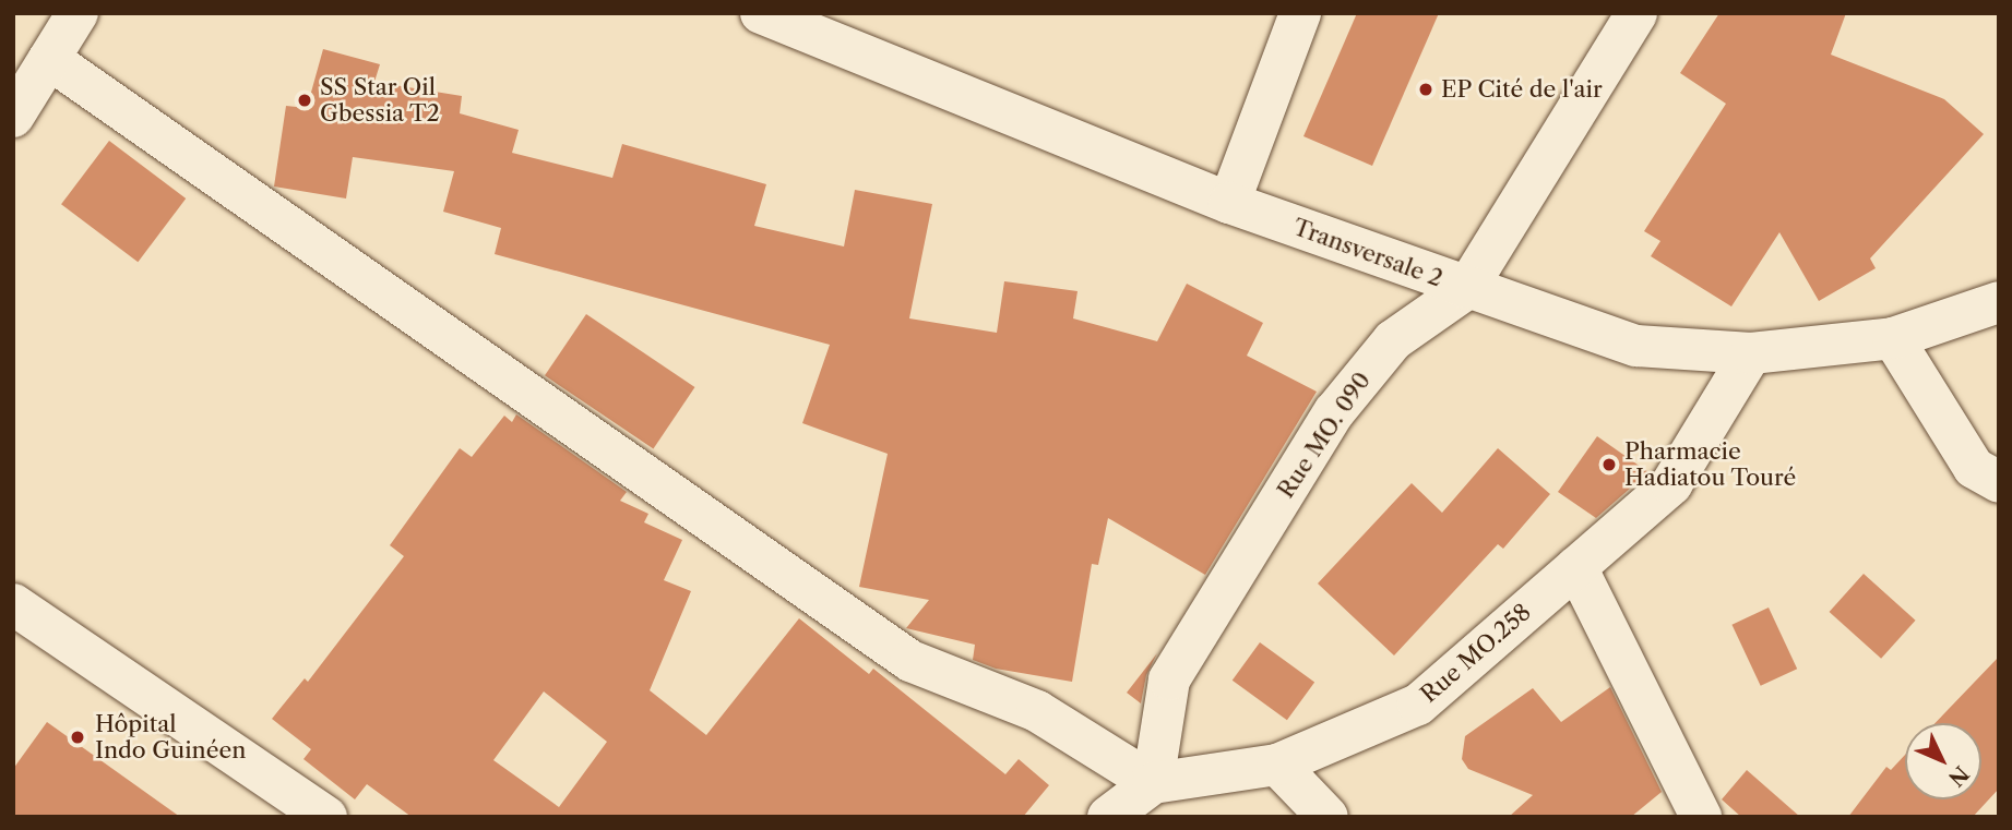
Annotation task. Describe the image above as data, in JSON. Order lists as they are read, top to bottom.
{
  "streets": {
    "street": ["Transversale 2", "Rue MO. 090", "Rue MO.258"]
  },
  "crossings": [
    ["Transversale 2", "Rue MO. 090"],
    ["Transversale 2", "Rue MO.258"],
    ["Rue MO. 090", "Rue MO.258"]
  ],
  "places": [
    "EP Cité de l'air",
    "SS Star Oil Gbessia T2",
    "Pharmacie Hadiatou Touré",
    "Hôpital Indo Guinéen"
  ],
  "north": "bottom right"
}
